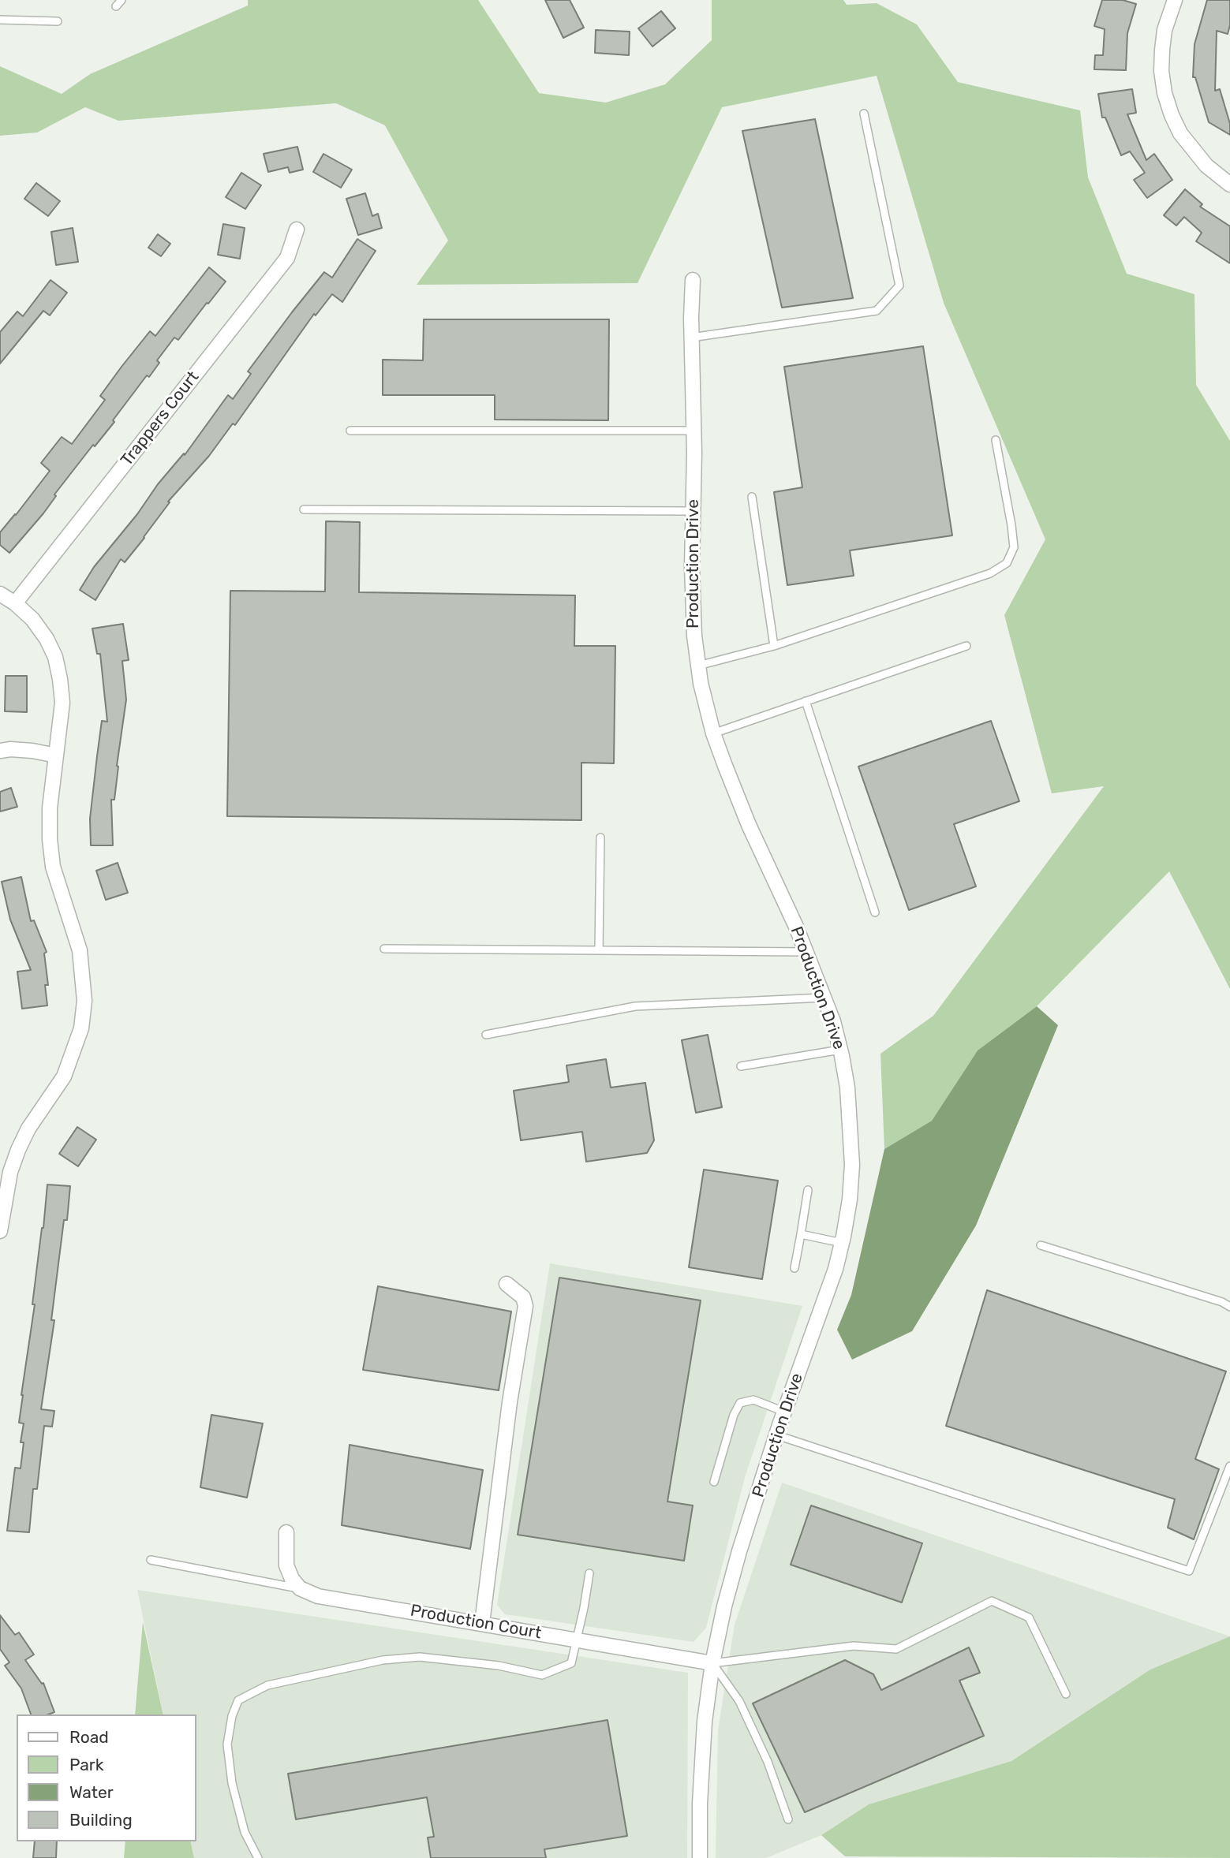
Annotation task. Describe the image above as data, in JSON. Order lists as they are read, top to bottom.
{
  "streets": {
    "street": ["Trappers Court", "Production Drive", "Production Court"]
  },
  "crossings": [
    ["Production Drive", "Production Court"]
  ],
  "legend": [
    "Road",
    "Park",
    "Water",
    "Building"
  ]
}
